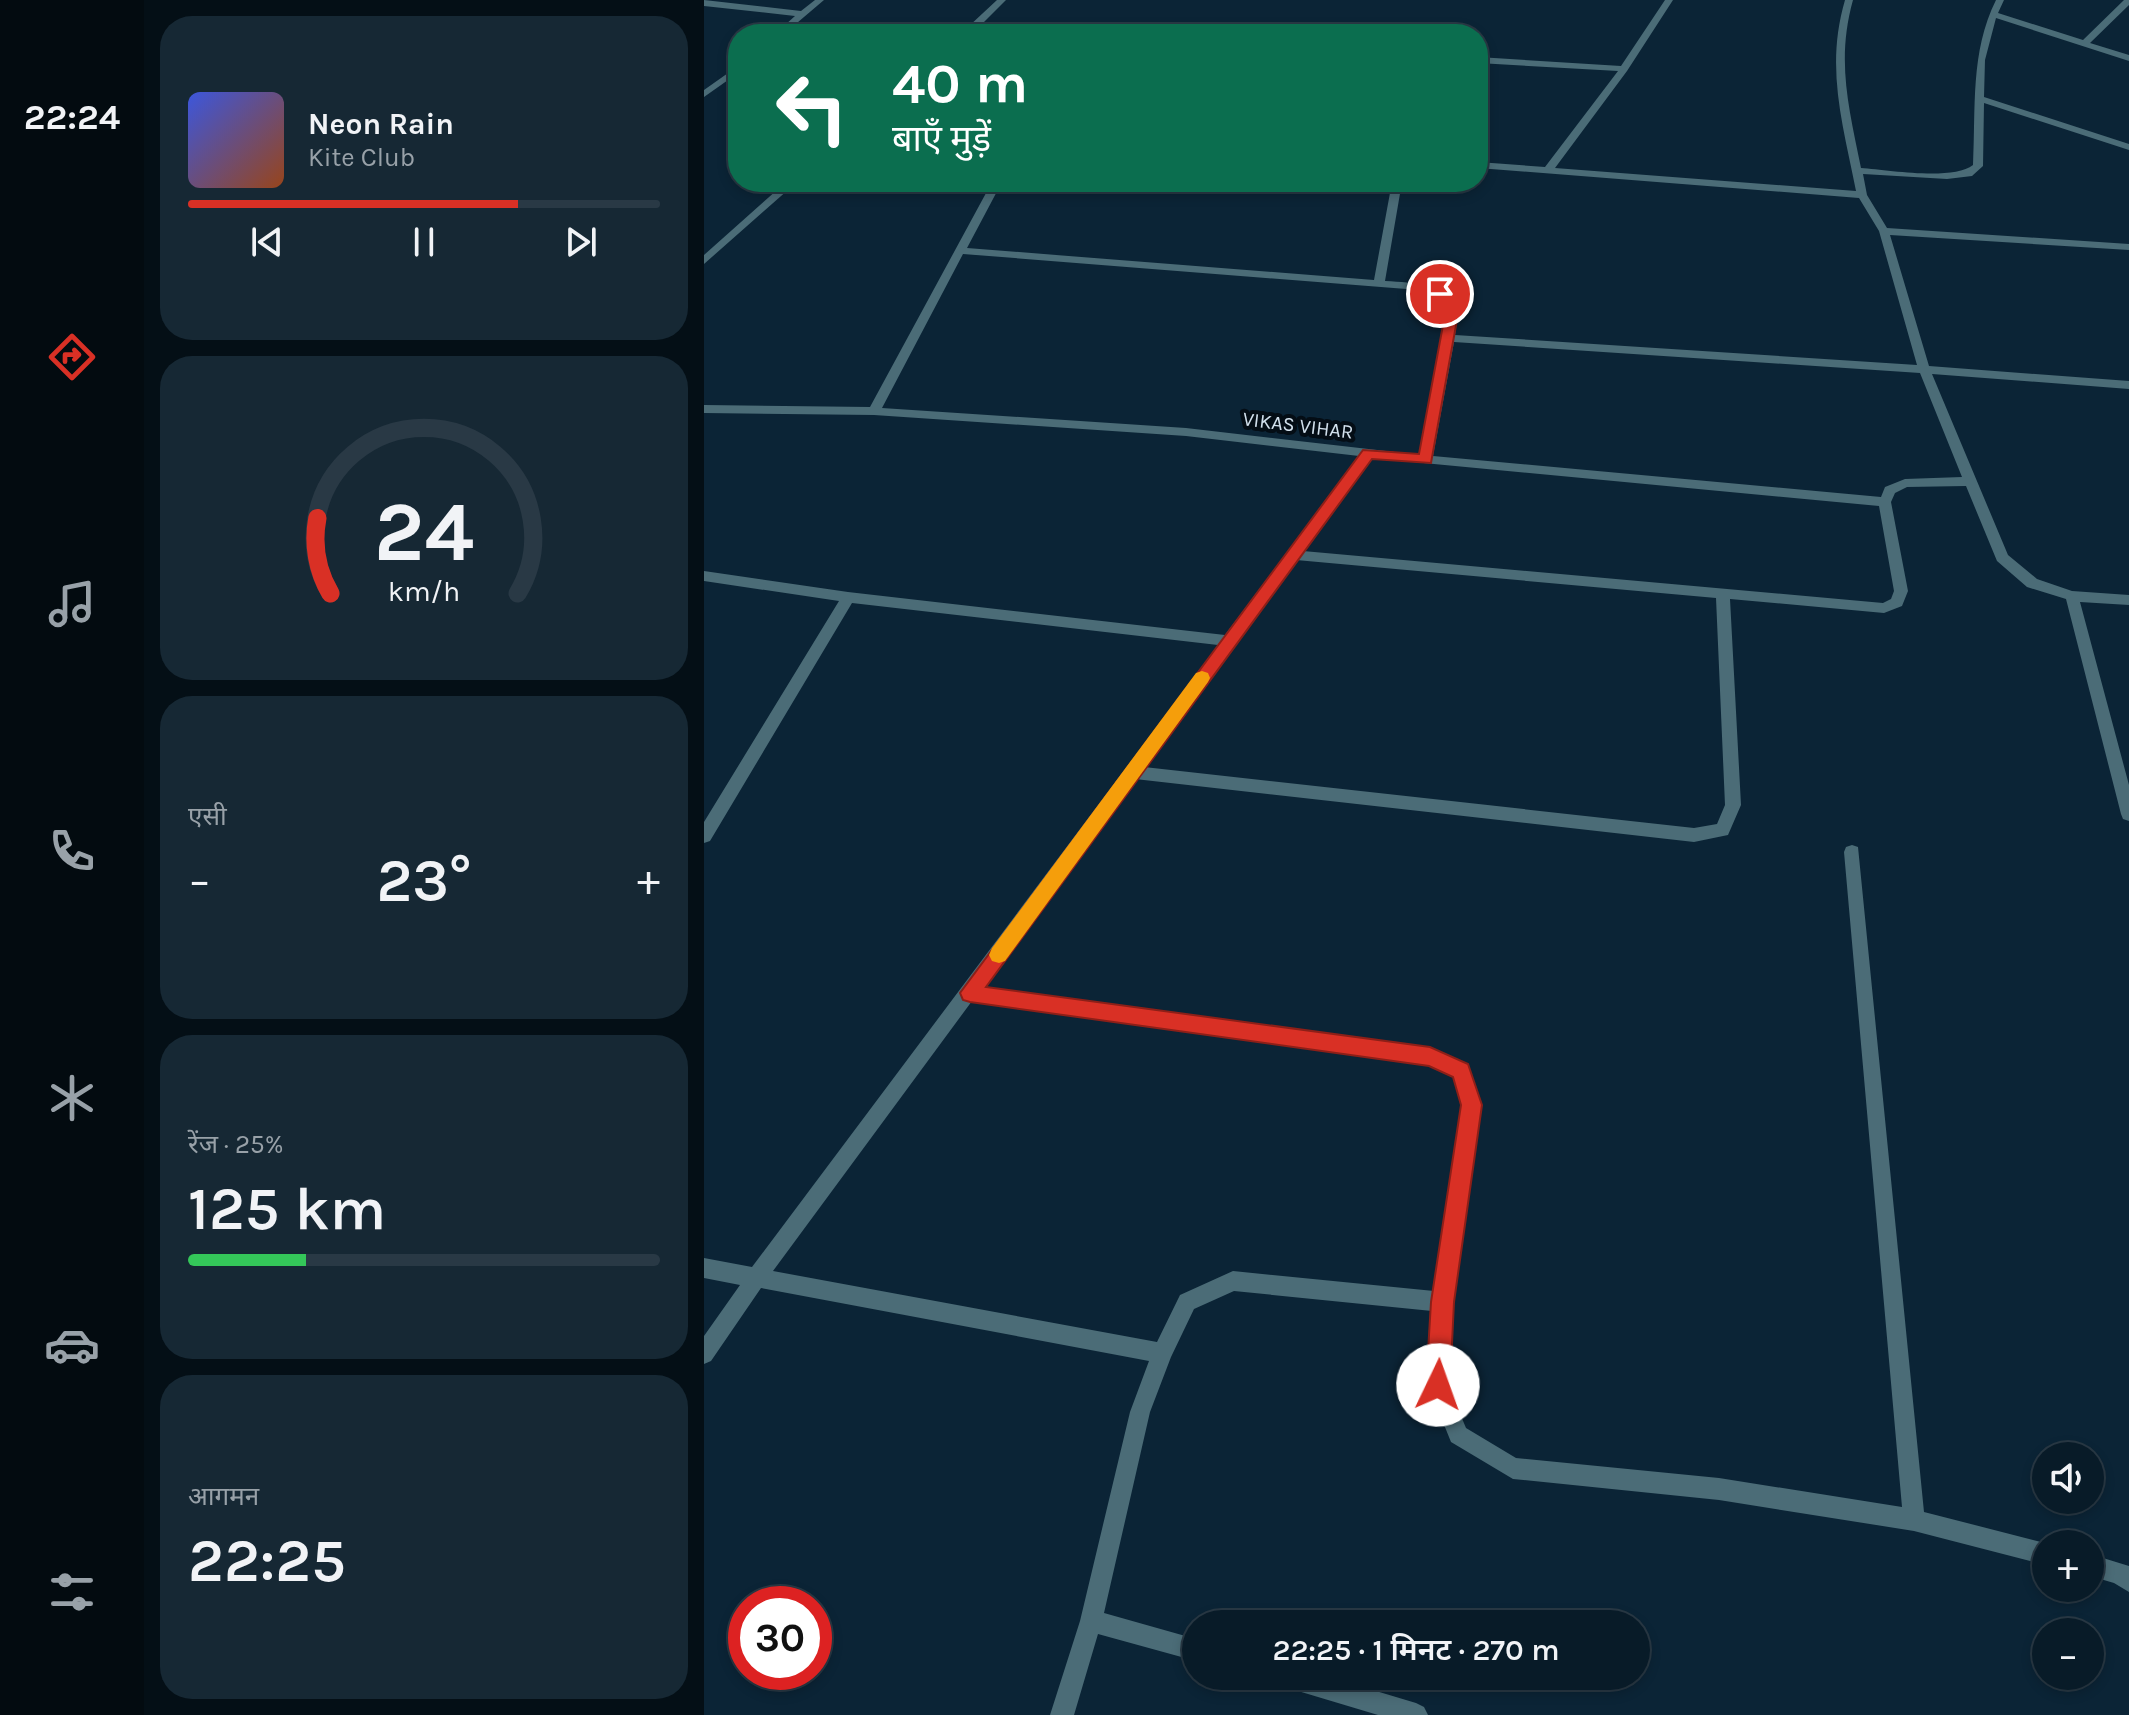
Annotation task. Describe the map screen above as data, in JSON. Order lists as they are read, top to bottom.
{
  "streets": {
    "street": ["VIKAS VIHAR"]
  },
  "page": {
    "tabs": "22:24",
    "turn": ["40 m", "बाएँ मुड़ें"],
    "song": ["Neon Rain", "Kite Club"],
    "tile": [
      "एसी",
      ["रेंज · 25%", "125 km"],
      ["आगमन", "22:25"]
    ],
    "heat": ["−", "23°", "+"],
    "map_buttons": ["+", "−"],
    "limit": "30",
    "trip": "22:25 · 1 मिनट · 270 m",
    "gauge": ["24", "km/h"]
  }
}
